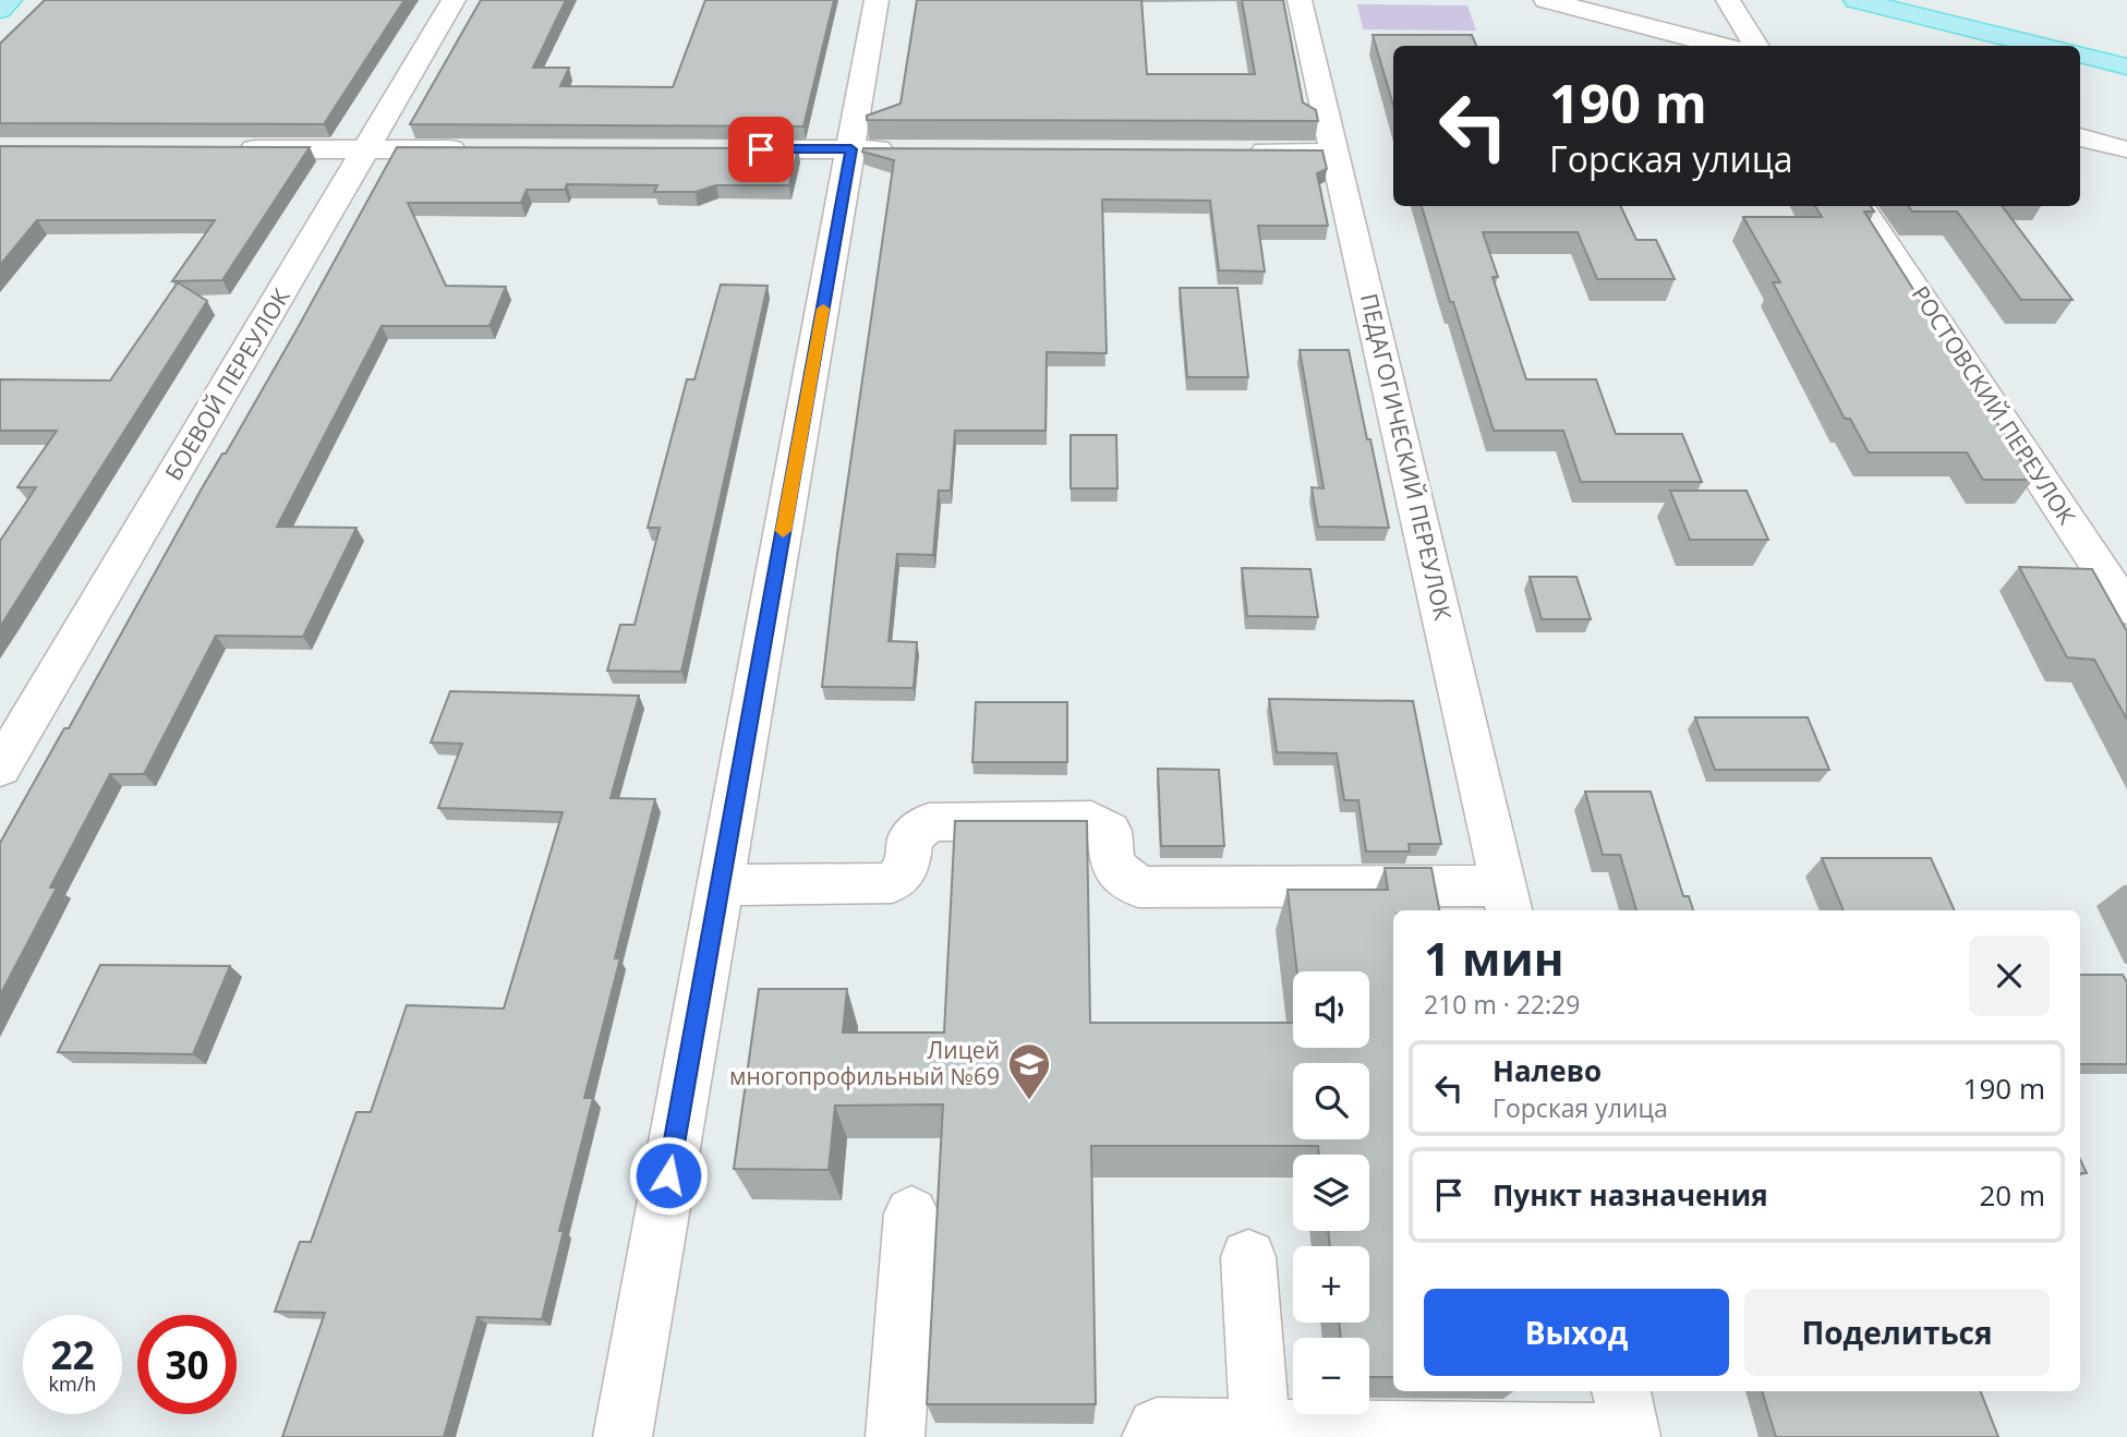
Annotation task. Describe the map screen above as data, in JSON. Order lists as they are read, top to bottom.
{
  "streets": {
    "street": ["БОЕВОЙ ПЕРЕУЛОК", "РОСТОВСКИЙ ПЕРЕУЛОК", "ПЕДАГОГИЧЕСКИЙ ПЕРЕУЛОК"]
  },
  "places": {
    "school or university": ["Лицей многопрофильный №69"]
  },
  "page": {
    "turn": ["190 m", "Горская улица"],
    "heading": ["1 мин", "210 m · 22:29"],
    "map_buttons": ["+", "−"],
    "list": [
      {
        "name": "Налево",
        "note": "Горская улица",
        "value": "190 m"
      },
      {
        "name": "Пункт назначения",
        "value": "20 m"
      }
    ],
    "buttons": ["Выход", "Поделиться"],
    "speed": "22 km/h",
    "limit": "30"
  }
}
